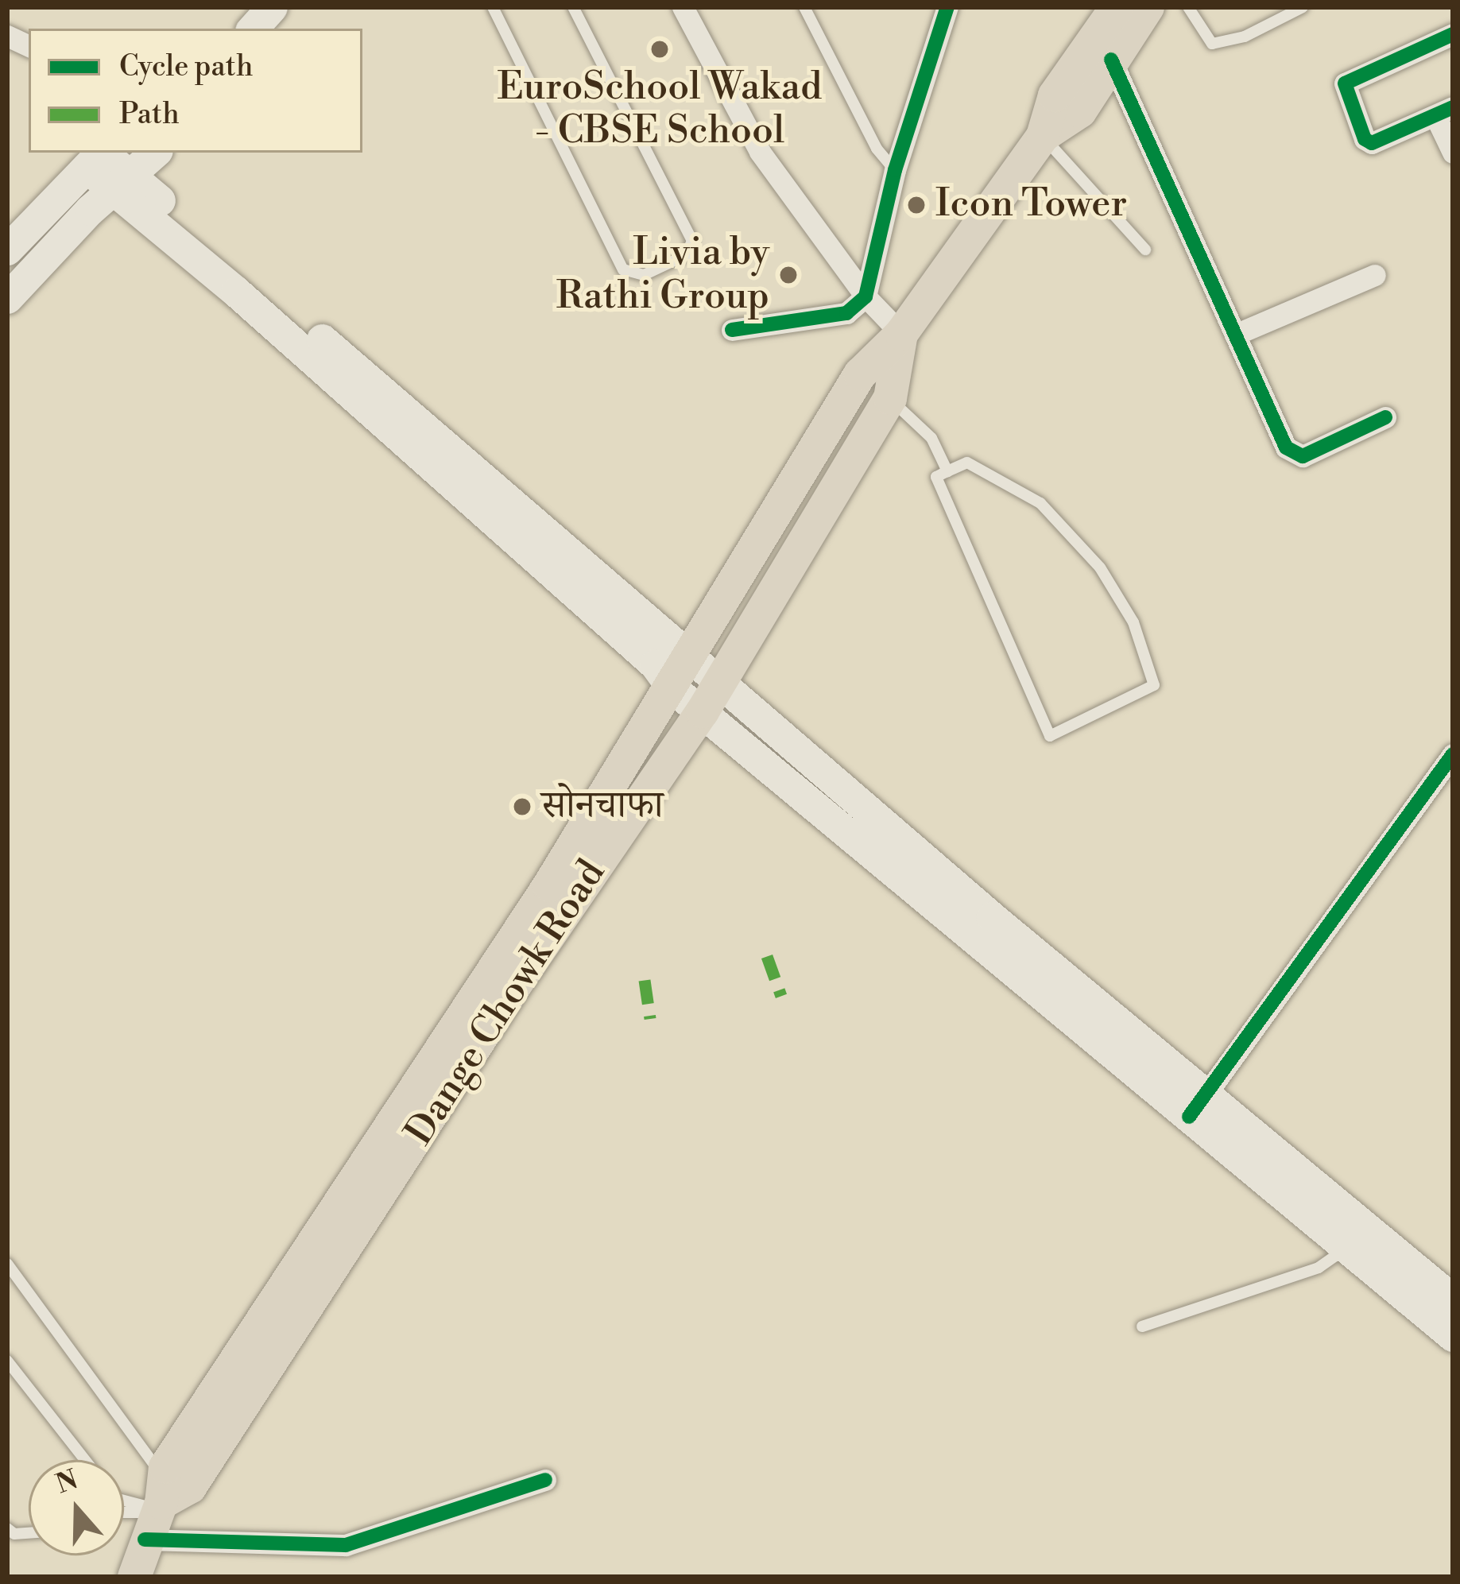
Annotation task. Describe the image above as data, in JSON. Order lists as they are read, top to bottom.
{
  "streets": {
    "main road": ["Dange Chowk Road"]
  },
  "places": [
    "EuroSchool Wakad - CBSE School",
    "Icon Tower",
    "Livia by Rathi Group",
    "सोनचाफा"
  ],
  "legend": ["Cycle path", "Path"],
  "north": "top"
}
